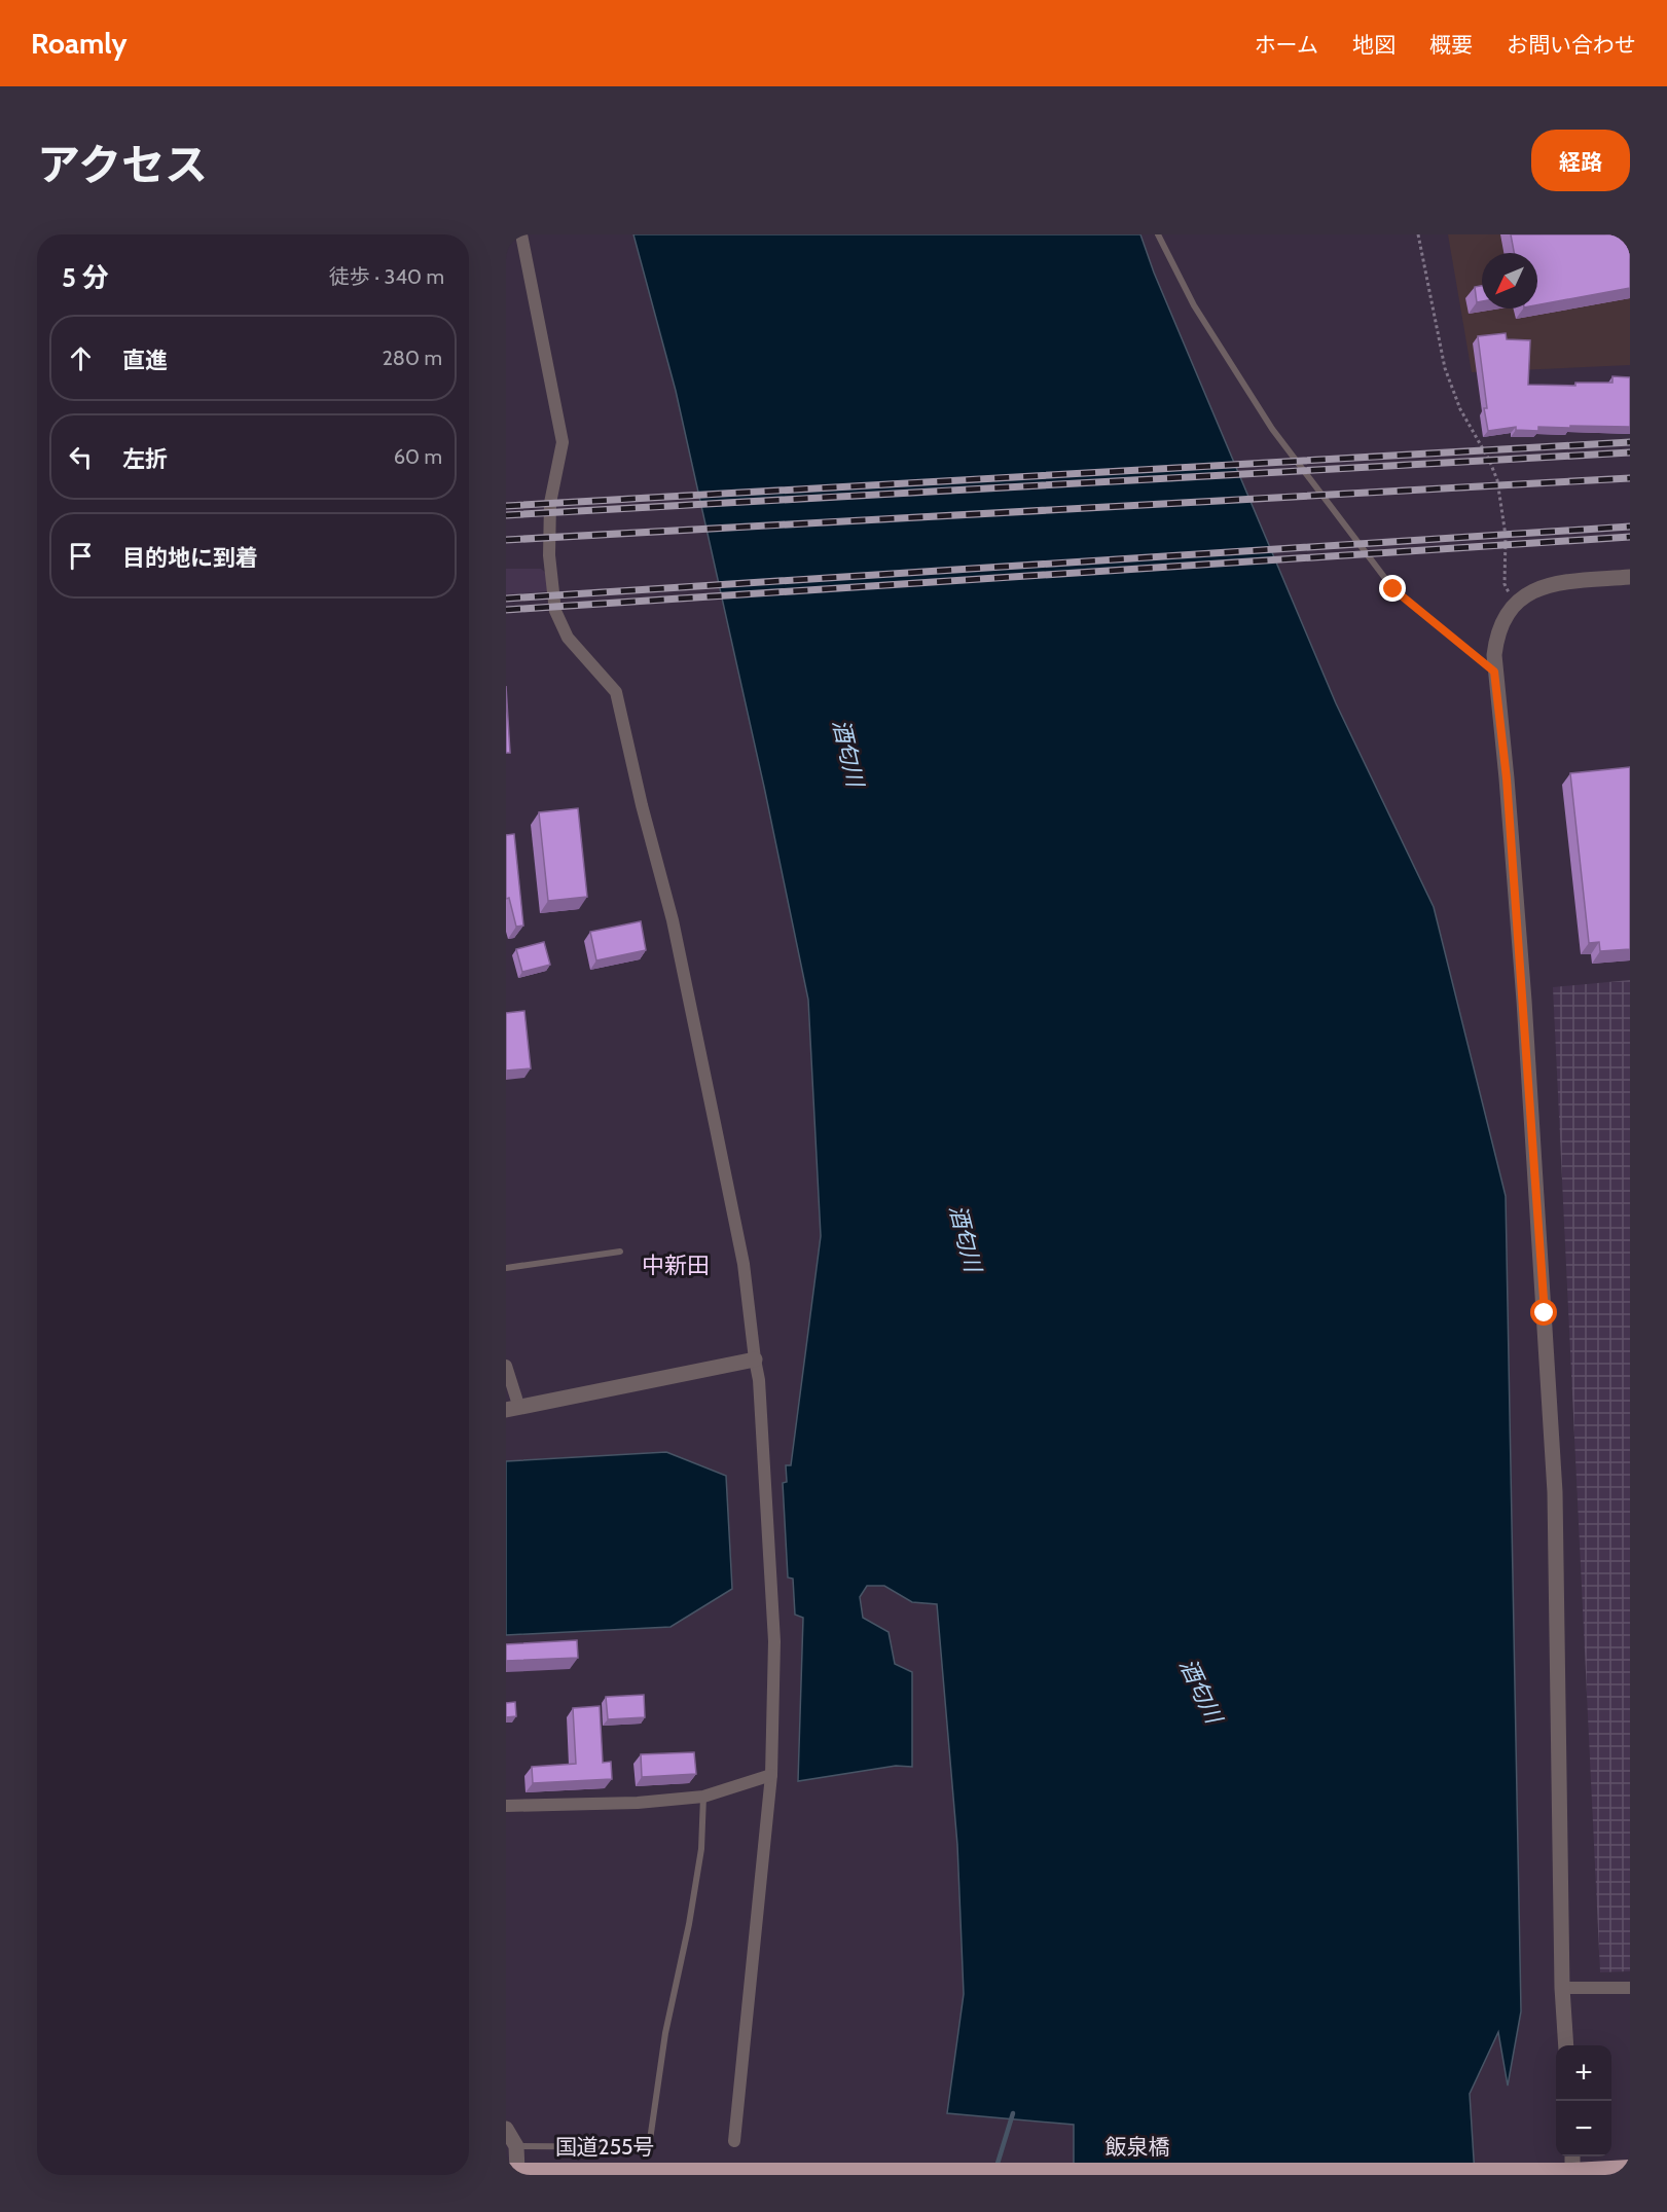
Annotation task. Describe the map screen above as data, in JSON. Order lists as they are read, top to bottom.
{
  "streets": {
    "highway": ["国道255号", "飯泉橋"]
  },
  "crossings": [
    ["国道255号", "飯泉橋"]
  ],
  "districts": ["中新田"],
  "water": ["酒匂川"],
  "north": "bottom left",
  "page": {
    "header": "Roamly",
    "nav": [
      "ホーム",
      "地図",
      "概要",
      "お問い合わせ"
    ],
    "title": "アクセス",
    "buttons": "経路",
    "heading": ["5 分", "徒歩 · 340 m"],
    "list": [
      ["直進", "280 m"],
      ["左折", "60 m"],
      "目的地に到着"
    ],
    "map_buttons": ["+", "−"]
  }
}
